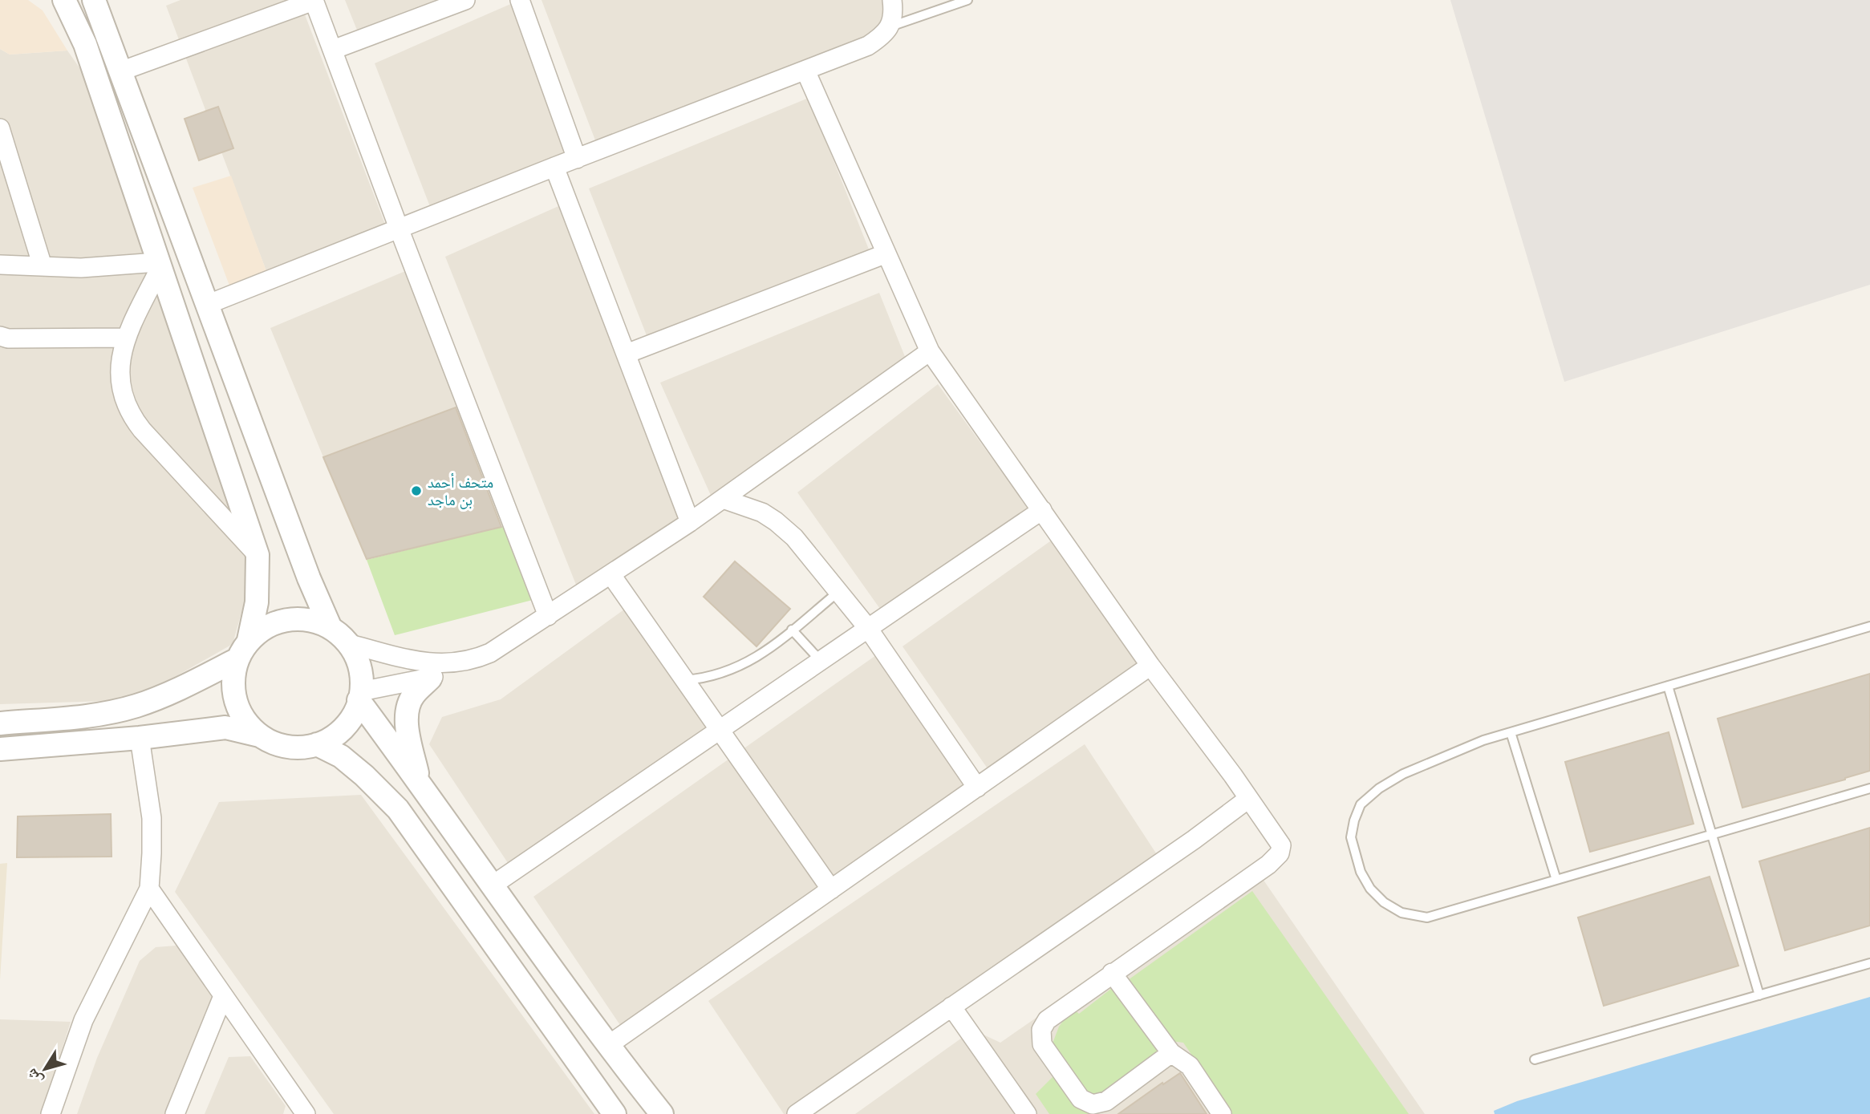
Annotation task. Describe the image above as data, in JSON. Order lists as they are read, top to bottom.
{
  "places": ["متحف أحمد بن ماجد"],
  "north": "bottom left"
}
